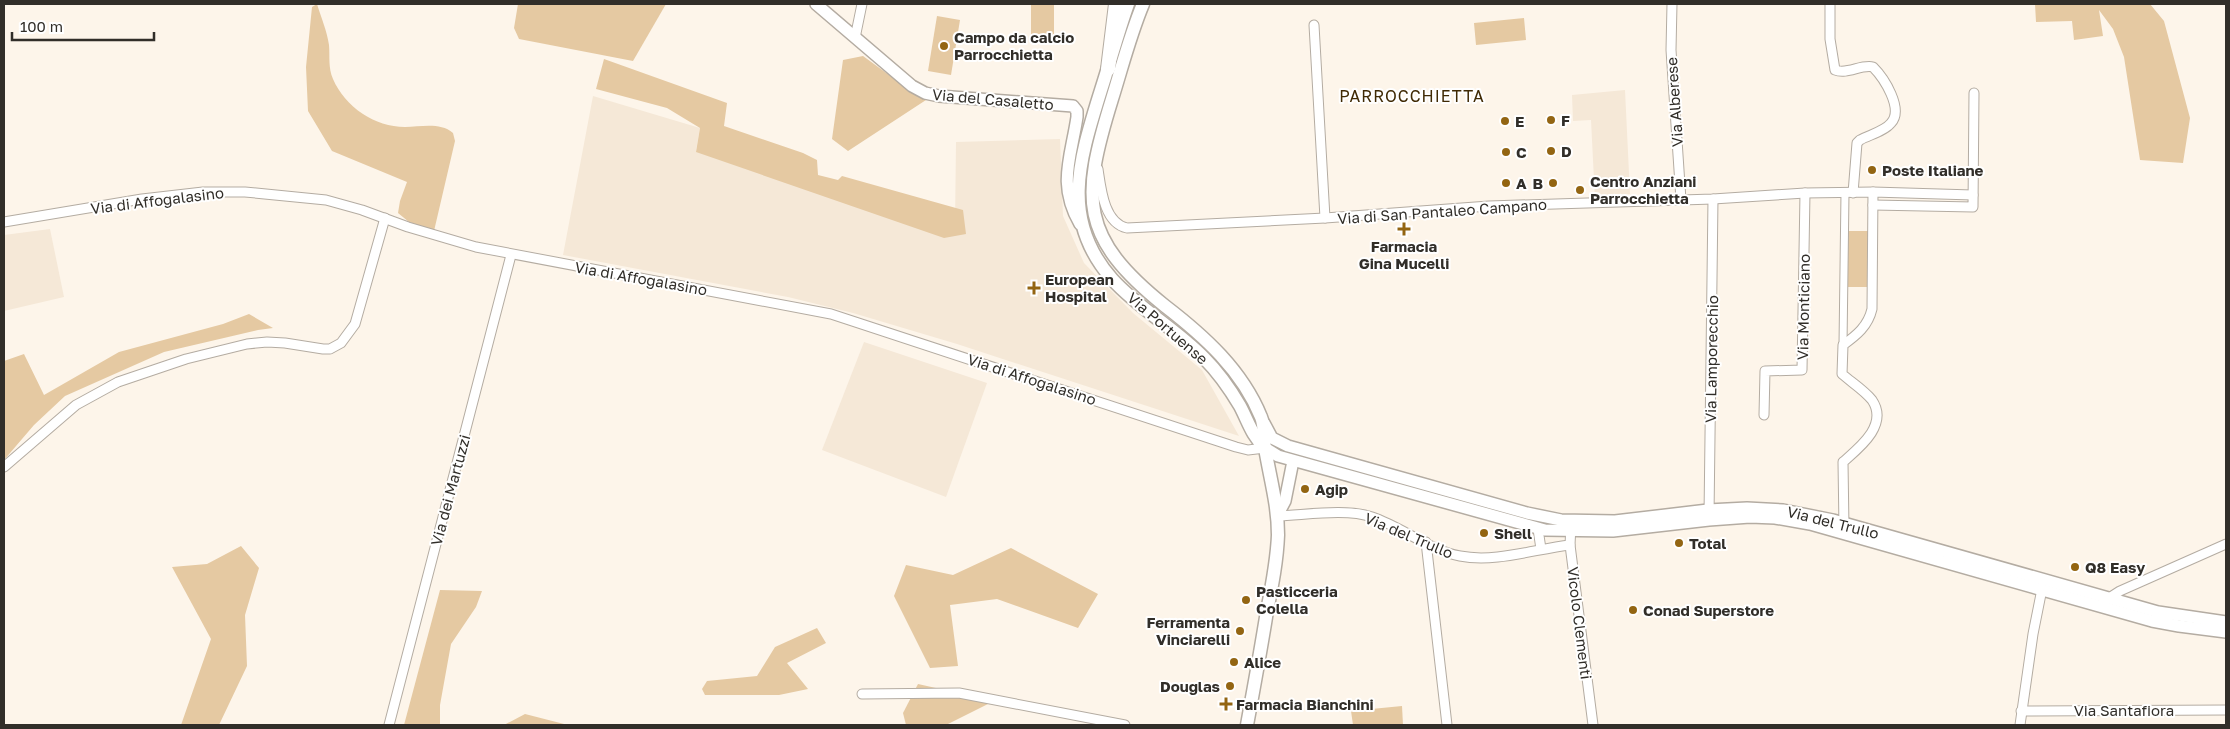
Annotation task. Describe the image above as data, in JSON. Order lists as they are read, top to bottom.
{
  "streets": {
    "main road": ["Via Portuense"],
    "street": [
      "Via del Casaletto",
      "Via Alberese",
      "Via di Affogalasino",
      "Via di San Pantaleo Campano",
      "Via Monticiano",
      "Via Lamporecchio",
      "Via dei Martuzzi",
      "Via del Trullo",
      "Vicolo Clementi",
      "Via Santafiora"
    ]
  },
  "crossings": [
    ["Via del Casaletto", "Via Portuense"],
    ["Via Alberese", "Via di San Pantaleo Campano"],
    ["Via di Affogalasino", "Via Portuense"],
    ["Via di Affogalasino", "Via dei Martuzzi"],
    ["Via di Affogalasino", "Via del Trullo"],
    ["Via di San Pantaleo Campano", "Via Monticiano"],
    ["Via di San Pantaleo Campano", "Via Portuense"],
    ["Via di San Pantaleo Campano", "Via Lamporecchio"],
    ["Via Portuense", "Via del Trullo"],
    ["Via Lamporecchio", "Via del Trullo"],
    ["Via del Trullo", "Vicolo Clementi"]
  ],
  "districts": ["PARROCCHIETTA"],
  "places": {
    "other": [
      "Campo da calcio Parrocchietta",
      "F",
      "E",
      "D",
      "C",
      "Poste Italiane",
      "A",
      "B",
      "Centro Anziani Parrocchietta",
      "Agip",
      "Shell",
      "Total",
      "Q8 Easy",
      "Pasticceria Colella",
      "Conad Superstore",
      "Ferramenta Vinciarelli",
      "Alice",
      "Douglas"
    ],
    "health": ["Farmacia Gina Mucelli", "European Hospital", "Farmacia Bianchini"]
  },
  "scale_bar": "100 m"
}
